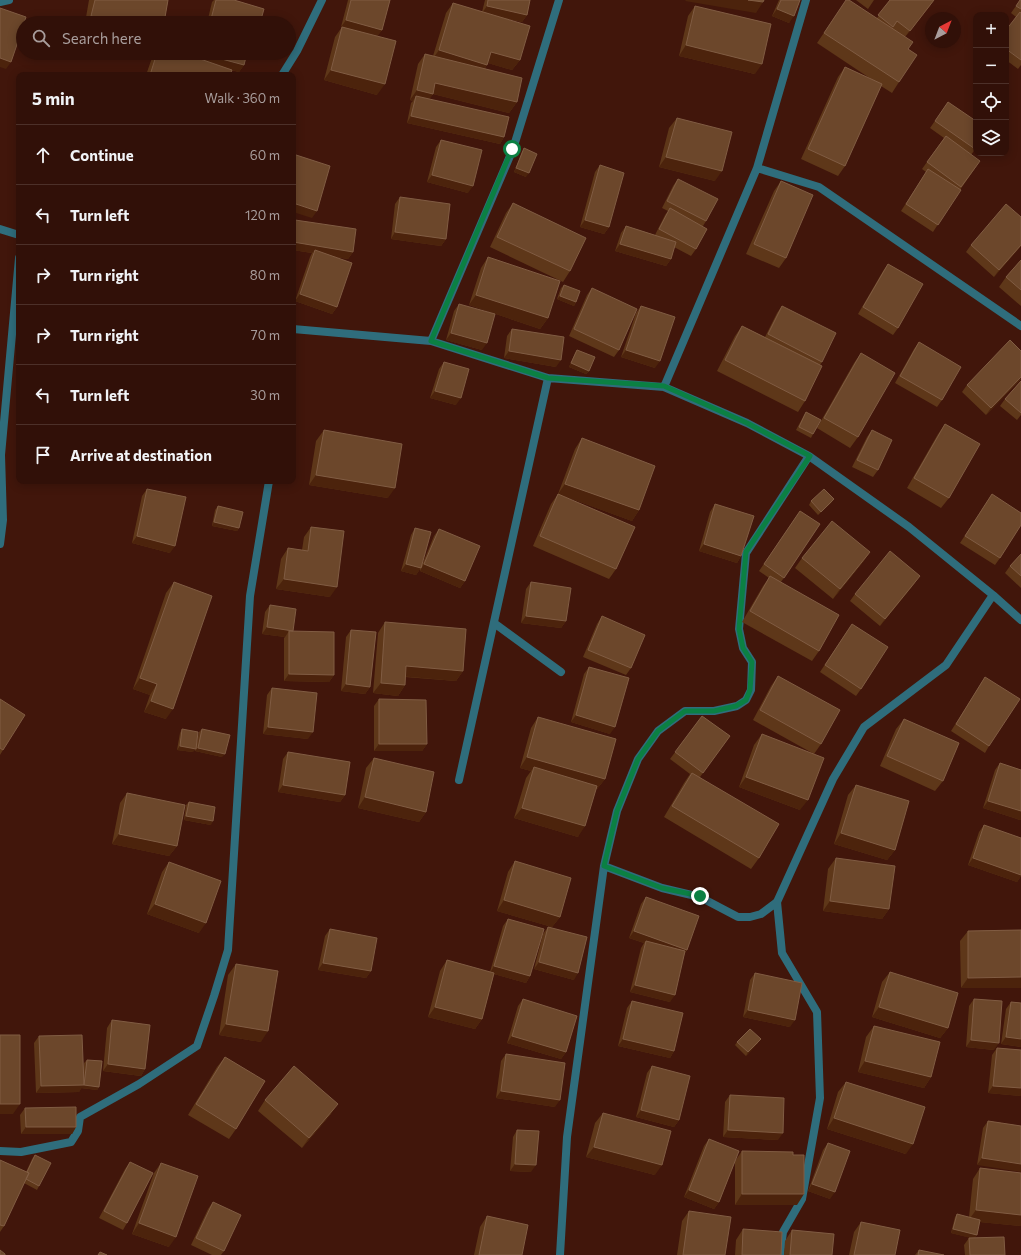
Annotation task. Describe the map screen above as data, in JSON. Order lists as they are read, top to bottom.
{
  "north": "top right",
  "page": {
    "map_buttons": ["+", "−"],
    "search": "Search here",
    "heading": ["5 min", "Walk · 360 m"],
    "list": [
      ["Continue", "60 m"],
      ["Turn left", "120 m"],
      ["Turn right", "80 m"],
      ["Turn right", "70 m"],
      ["Turn left", "30 m"],
      "Arrive at destination"
    ]
  }
}
